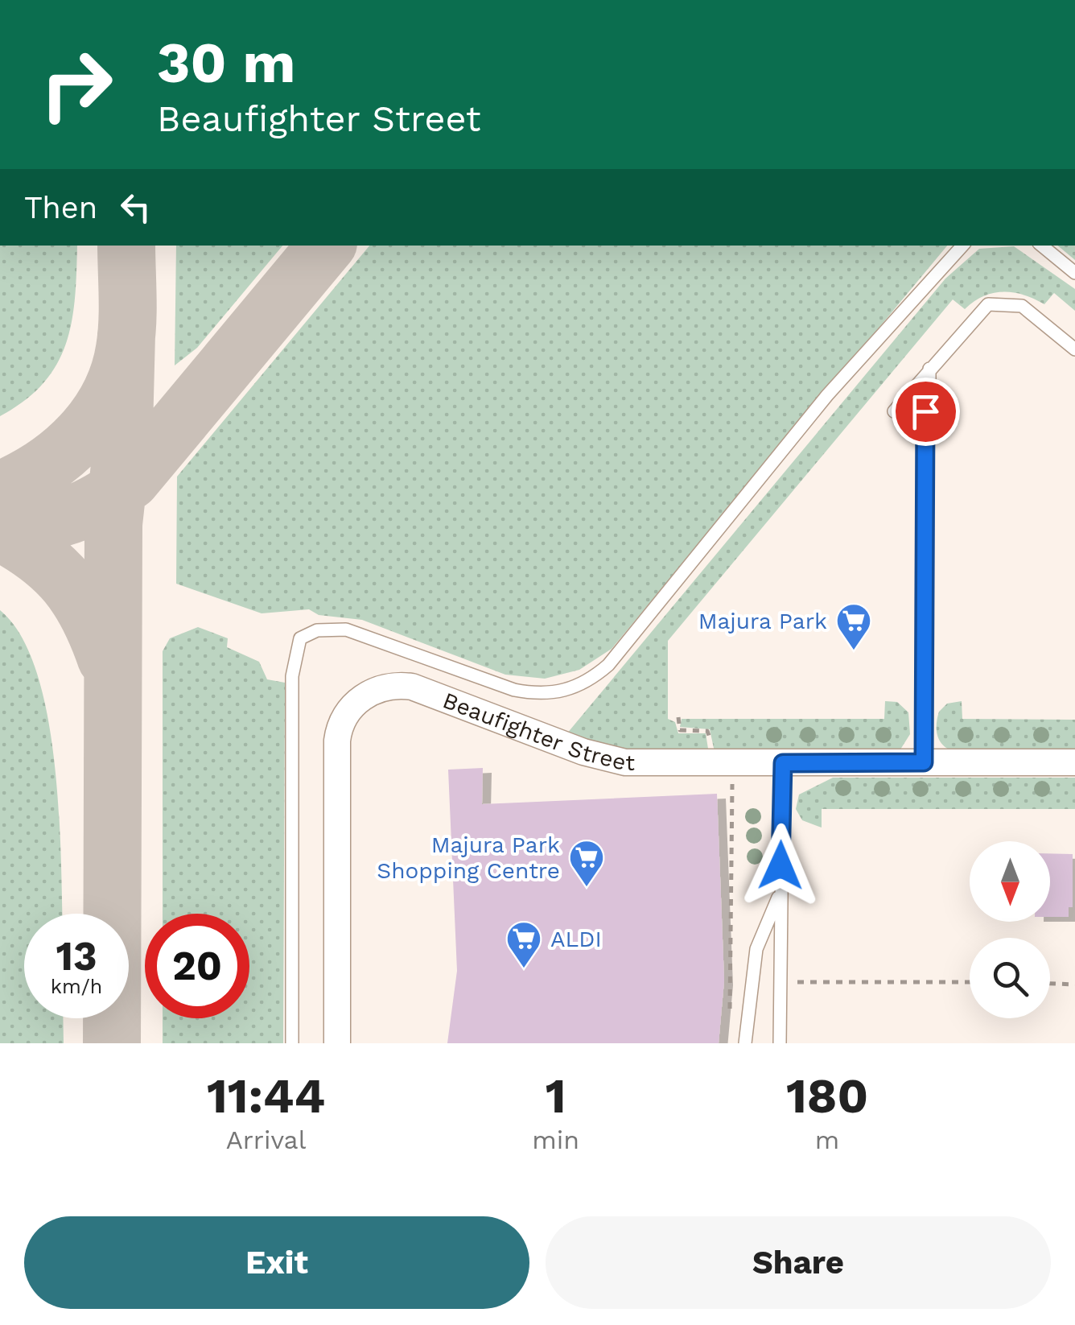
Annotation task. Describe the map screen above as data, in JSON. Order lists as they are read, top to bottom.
{
  "streets": {
    "street": ["Beaufighter Street"]
  },
  "places": {
    "supermarket": ["Majura Park", "Majura Park Shopping Centre", "ALDI"]
  },
  "north": "bottom",
  "page": {
    "turn": ["30 m", "Beaufighter Street"],
    "then": "Then",
    "speed": "13 km/h",
    "limit": "20",
    "eta": [
      "11:44",
      "Arrival",
      "1",
      "min",
      "180",
      "m"
    ],
    "buttons": ["Exit", "Share"]
  }
}
